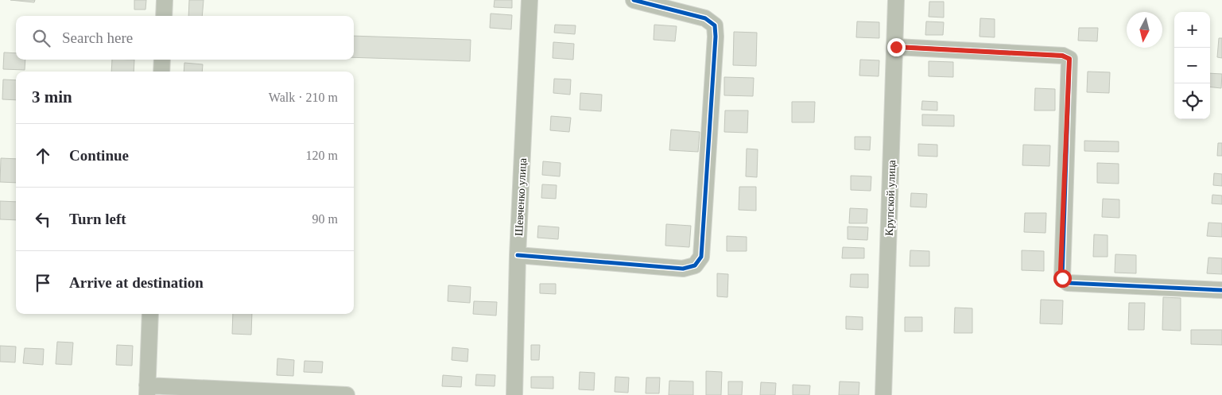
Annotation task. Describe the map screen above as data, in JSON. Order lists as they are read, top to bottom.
{
  "streets": {
    "street": ["Шевченко улица", "Крупской улица"]
  },
  "north": "bottom",
  "page": {
    "map_buttons": ["+", "−"],
    "search": "Search here",
    "heading": ["3 min", "Walk · 210 m"],
    "list": [
      ["Continue", "120 m"],
      ["Turn left", "90 m"],
      "Arrive at destination"
    ]
  }
}
